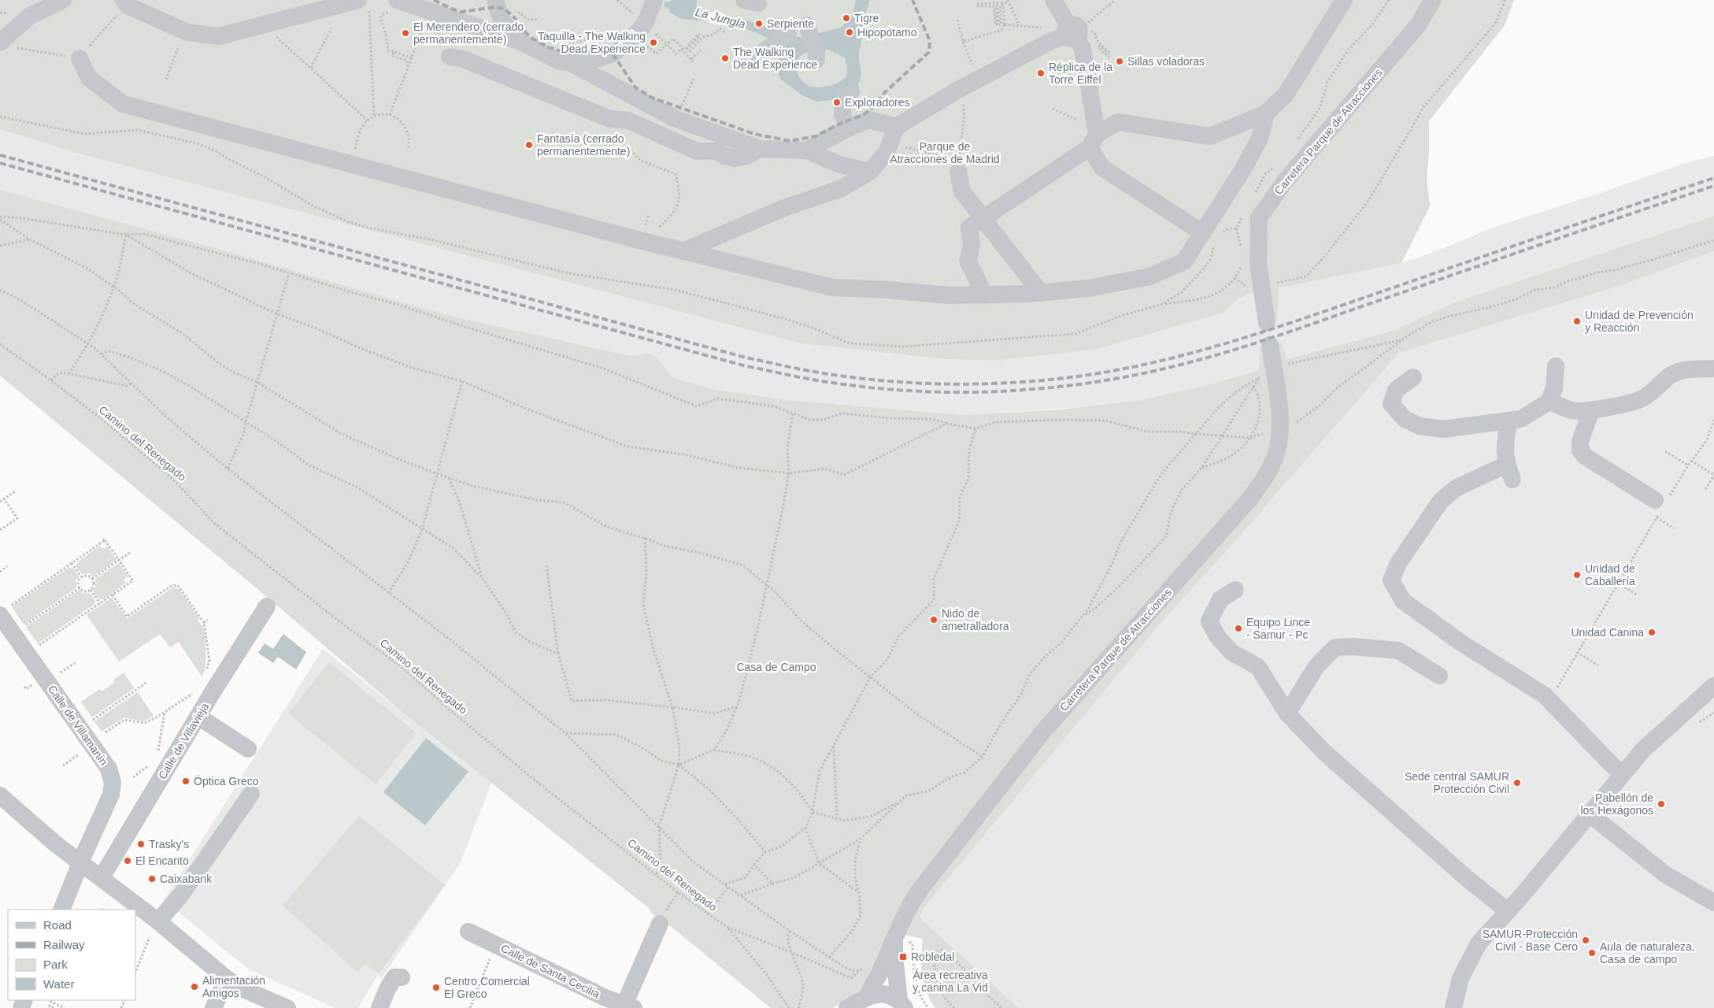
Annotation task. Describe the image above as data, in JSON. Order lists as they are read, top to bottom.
{
  "streets": {
    "street": [
      "Carretera Parque de Atracciones",
      "Calle de Villamanín",
      "Calle de Villavieja",
      "Calle de Santa Cecilia"
    ],
    "path": ["Camino del Renegado"]
  },
  "water": ["La Jungla"],
  "parks": ["Parque de Atracciones de Madrid", "Casa de Campo", "Área recreativa y canina La Vid"],
  "places": {
    "other": [
      "Tigre",
      "Serpiente",
      "Hipopótamo",
      "El Merendero (cerrado permanentemente)",
      "Taquilla - The Walking Dead Experience",
      "The Walking Dead Experience",
      "Sillas voladoras",
      "Réplica de la Torre Eiffel",
      "Exploradores",
      "Fantasía (cerrado permanentemente)",
      "Unidad de Prevención y Reacción",
      "Unidad de Caballería",
      "Nido de ametralladora",
      "Equipo Lince - Samur - Pc",
      "Unidad Canina",
      "Óptica Greco",
      "Sede central SAMUR Protección Civil",
      "Pabellón de los Hexágonos",
      "Trasky's",
      "El Encanto",
      "Caixabank",
      "SAMUR-Protección Civil - Base Cero",
      "Aula de naturaleza. Casa de campo",
      "Alimentación Amigos",
      "Centro Comercial El Greco"
    ],
    "transit": ["Robledal"]
  },
  "legend": [
    "Road",
    "Railway",
    "Park",
    "Water"
  ]
}
